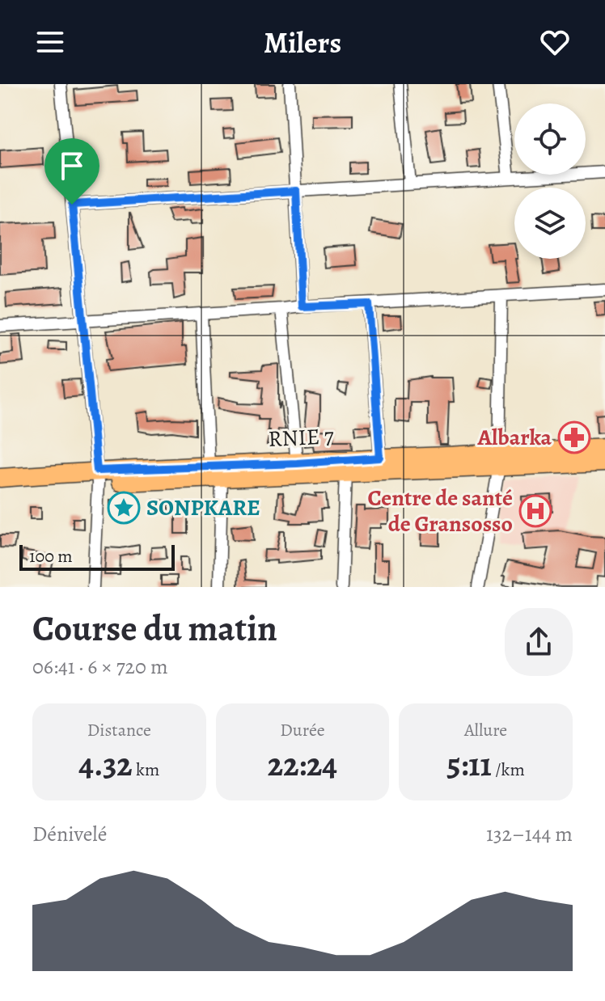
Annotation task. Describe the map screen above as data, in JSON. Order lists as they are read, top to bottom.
{
  "streets": {
    "main road": ["RNIE 7"]
  },
  "places": {
    "pharmacy": ["Albarka"],
    "place": ["SONPKARE"],
    "hospital": ["Centre de santé de Gransosso"]
  },
  "scale_bar": "100 m",
  "page": {
    "header": "Milers",
    "scale": "100 m",
    "heading": ["Course du matin", "06:41 · 6 × 720 m"],
    "stats": [
      ["Distance", "4.32 km"],
      ["Durée", "22:24"],
      ["Allure", "5:11 /km"]
    ],
    "chart": ["Dénivelé", "132–144 m"]
  }
}
